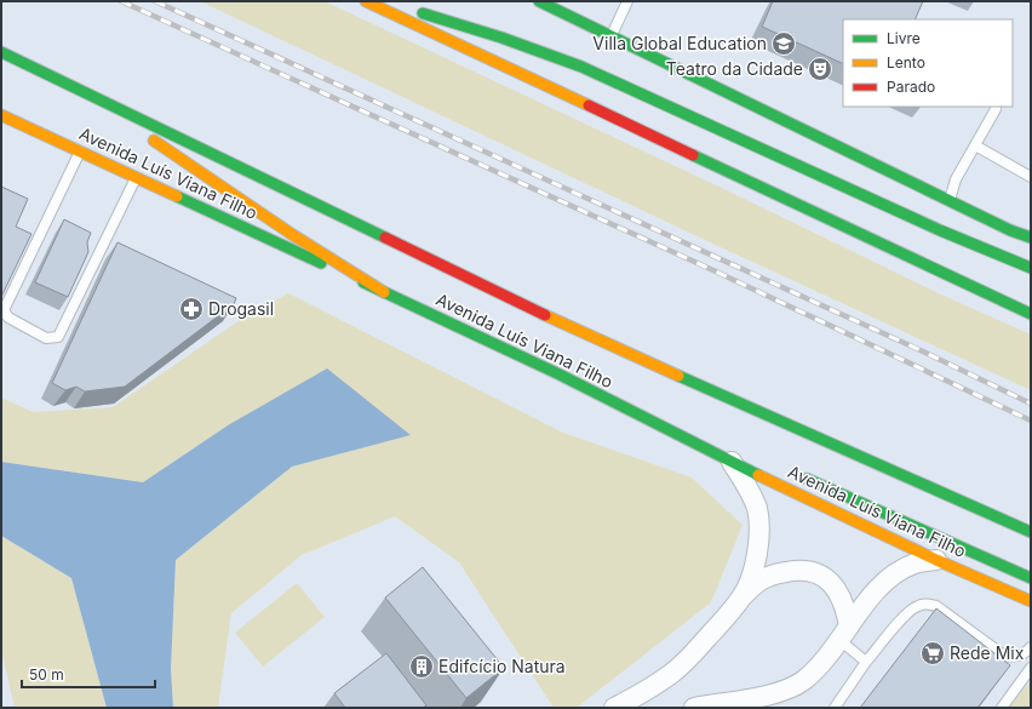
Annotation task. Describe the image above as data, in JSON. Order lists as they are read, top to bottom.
{
  "streets": {
    "main road": ["Avenida Luís Viana Filho"]
  },
  "places": {
    "school or university": ["Villa Global Education"],
    "theatre": ["Teatro da Cidade"],
    "pharmacy": ["Drogasil"],
    "supermarket": ["Rede Mix"],
    "building": ["Edifcício Natura"]
  },
  "legend": ["Livre", "Lento", "Parado"],
  "scale_bar": "50 m"
}
